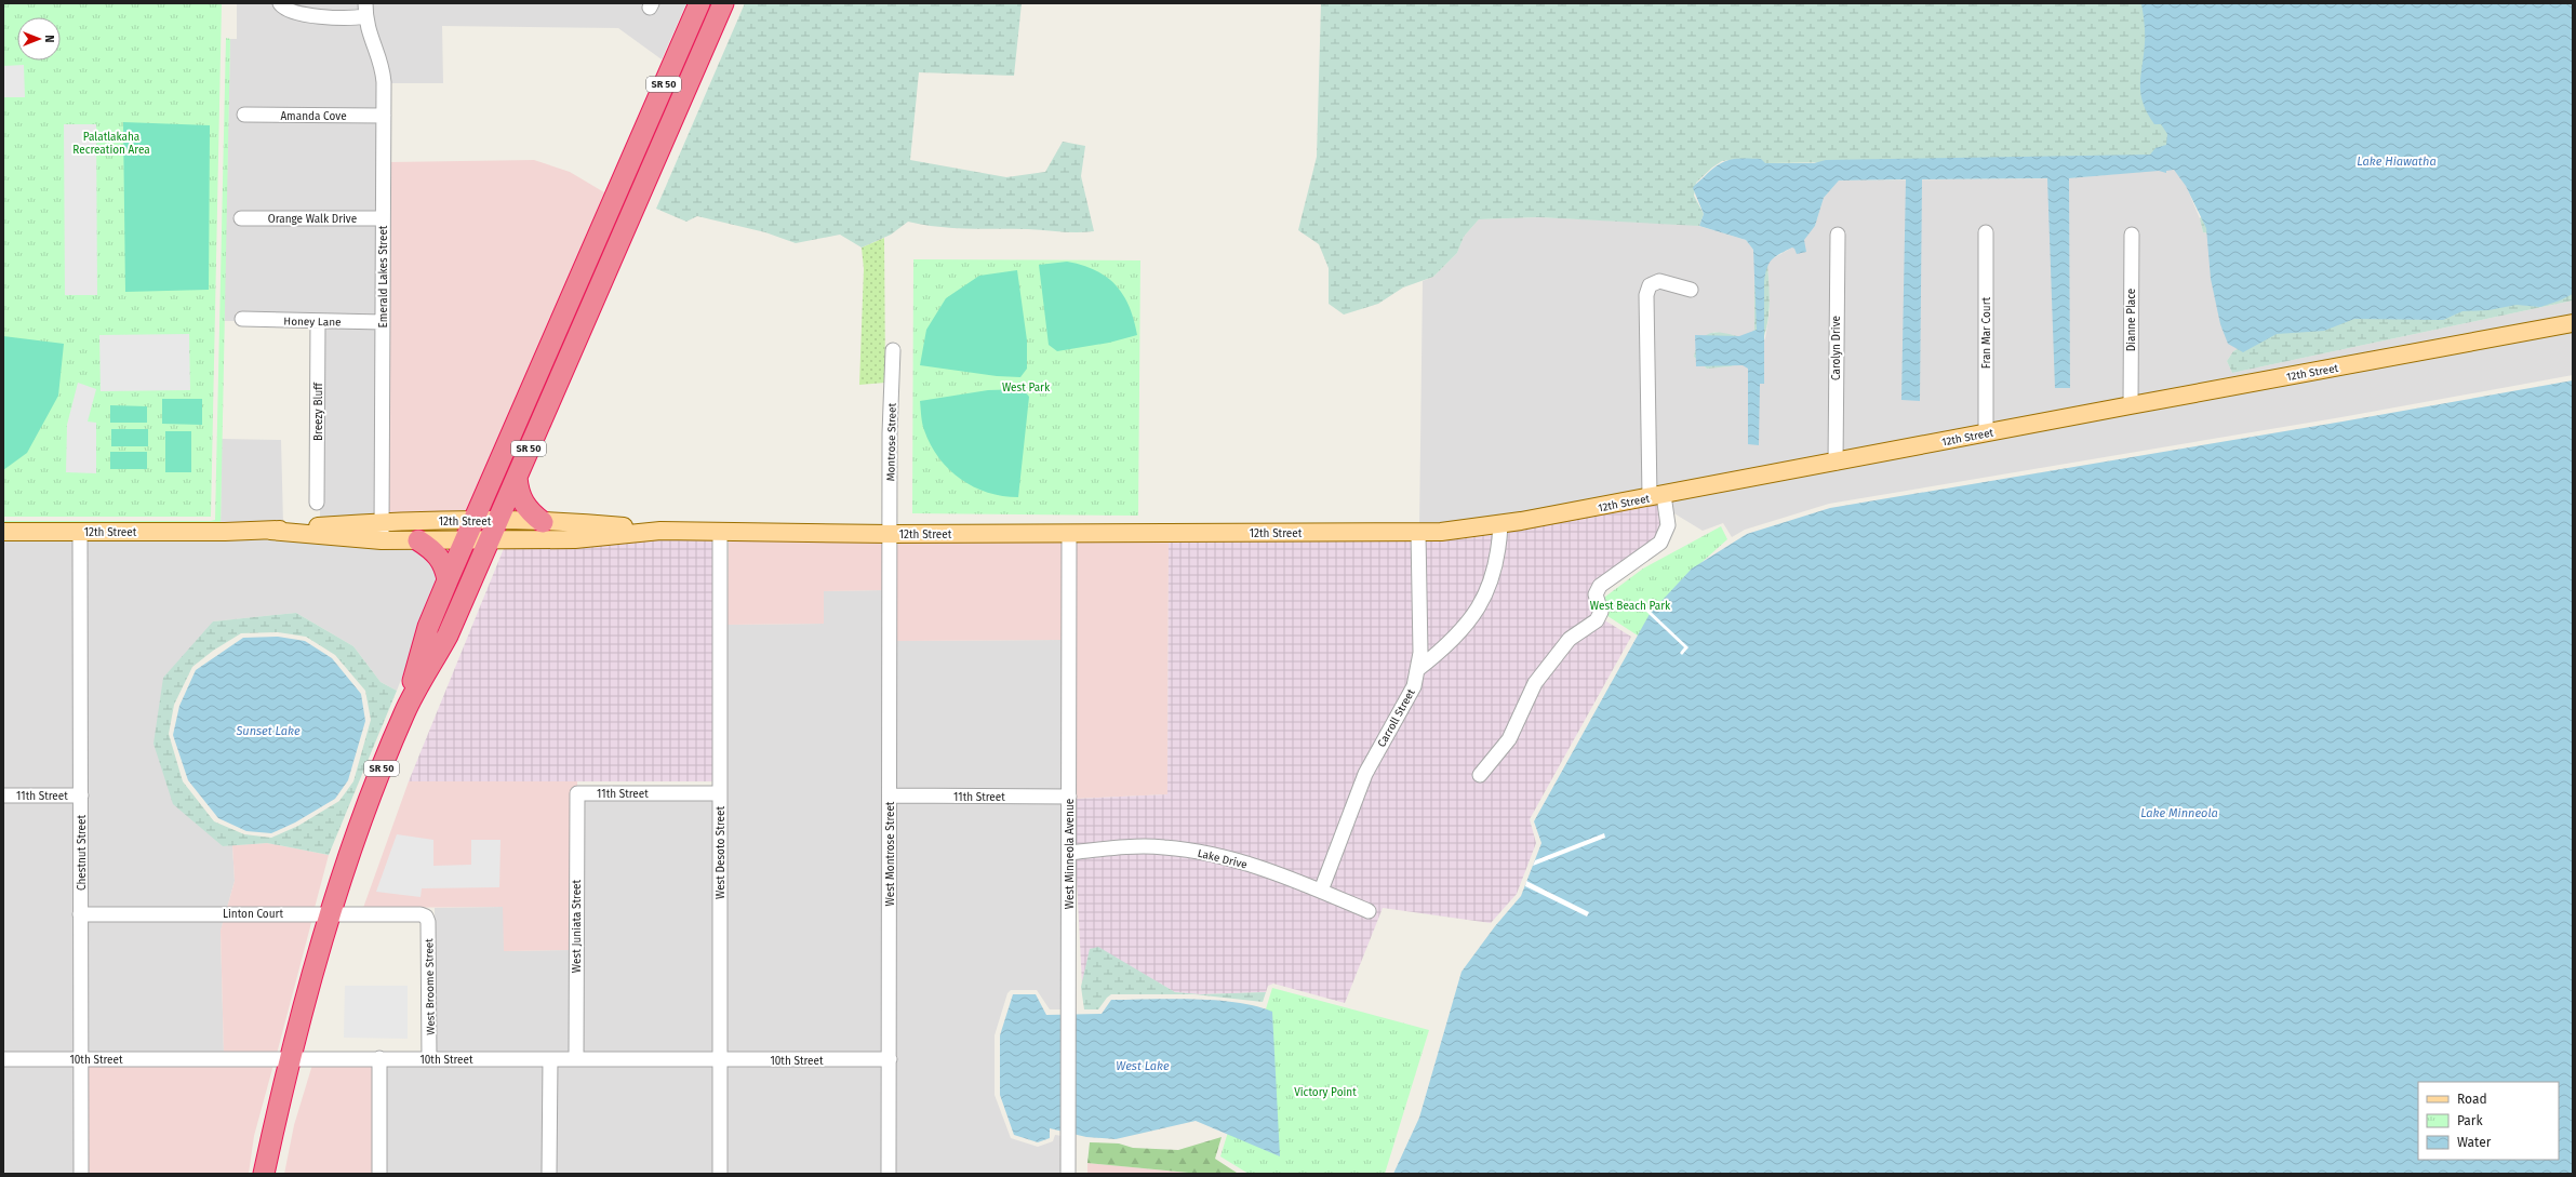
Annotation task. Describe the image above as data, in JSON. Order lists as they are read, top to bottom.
{
  "streets": {
    "highway": ["SR 50"],
    "main road": ["12th Street"],
    "street": [
      "Amanda Cove",
      "Orange Walk Drive",
      "Emerald Lakes Street",
      "Dianne Place",
      "Honey Lane",
      "Fran Mar Court",
      "Carolyn Drive",
      "Breezy Bluff",
      "Montrose Street",
      "Carroll Street",
      "11th Street",
      "Chestnut Street",
      "West Desoto Street",
      "West Montrose Street",
      "West Minneola Avenue",
      "Lake Drive",
      "Linton Court",
      "West Juniata Street",
      "West Broome Street",
      "10th Street"
    ]
  },
  "crossings": [
    ["SR 50", "12th Street"],
    ["SR 50", "Linton Court"],
    ["SR 50", "10th Street"],
    ["Amanda Cove", "Emerald Lakes Street"],
    ["Orange Walk Drive", "Emerald Lakes Street"],
    ["Emerald Lakes Street", "Honey Lane"],
    ["Emerald Lakes Street", "12th Street"],
    ["Dianne Place", "12th Street"],
    ["Honey Lane", "Breezy Bluff"],
    ["Fran Mar Court", "12th Street"],
    ["Carolyn Drive", "12th Street"],
    ["12th Street", "Montrose Street"],
    ["12th Street", "Carroll Street"],
    ["12th Street", "Chestnut Street"],
    ["12th Street", "West Desoto Street"],
    ["12th Street", "West Montrose Street"],
    ["12th Street", "West Minneola Avenue"],
    ["Montrose Street", "West Montrose Street"],
    ["Carroll Street", "Lake Drive"],
    ["11th Street", "Chestnut Street"],
    ["11th Street", "West Desoto Street"],
    ["11th Street", "West Montrose Street"],
    ["11th Street", "West Minneola Avenue"],
    ["11th Street", "West Juniata Street"],
    ["Chestnut Street", "Linton Court"],
    ["Chestnut Street", "10th Street"],
    ["West Desoto Street", "10th Street"],
    ["West Montrose Street", "10th Street"],
    ["West Minneola Avenue", "Lake Drive"],
    ["Linton Court", "West Broome Street"],
    ["West Juniata Street", "10th Street"],
    ["West Broome Street", "10th Street"]
  ],
  "water": [
    "Lake Hiawatha",
    "Sunset Lake",
    "Lake Minneola",
    "West Lake"
  ],
  "parks": [
    "Palatlakaha Recreation Area",
    "West Park",
    "West Beach Park",
    "Victory Point"
  ],
  "legend": ["Road", "Park", "Water"],
  "north": "right"
}
